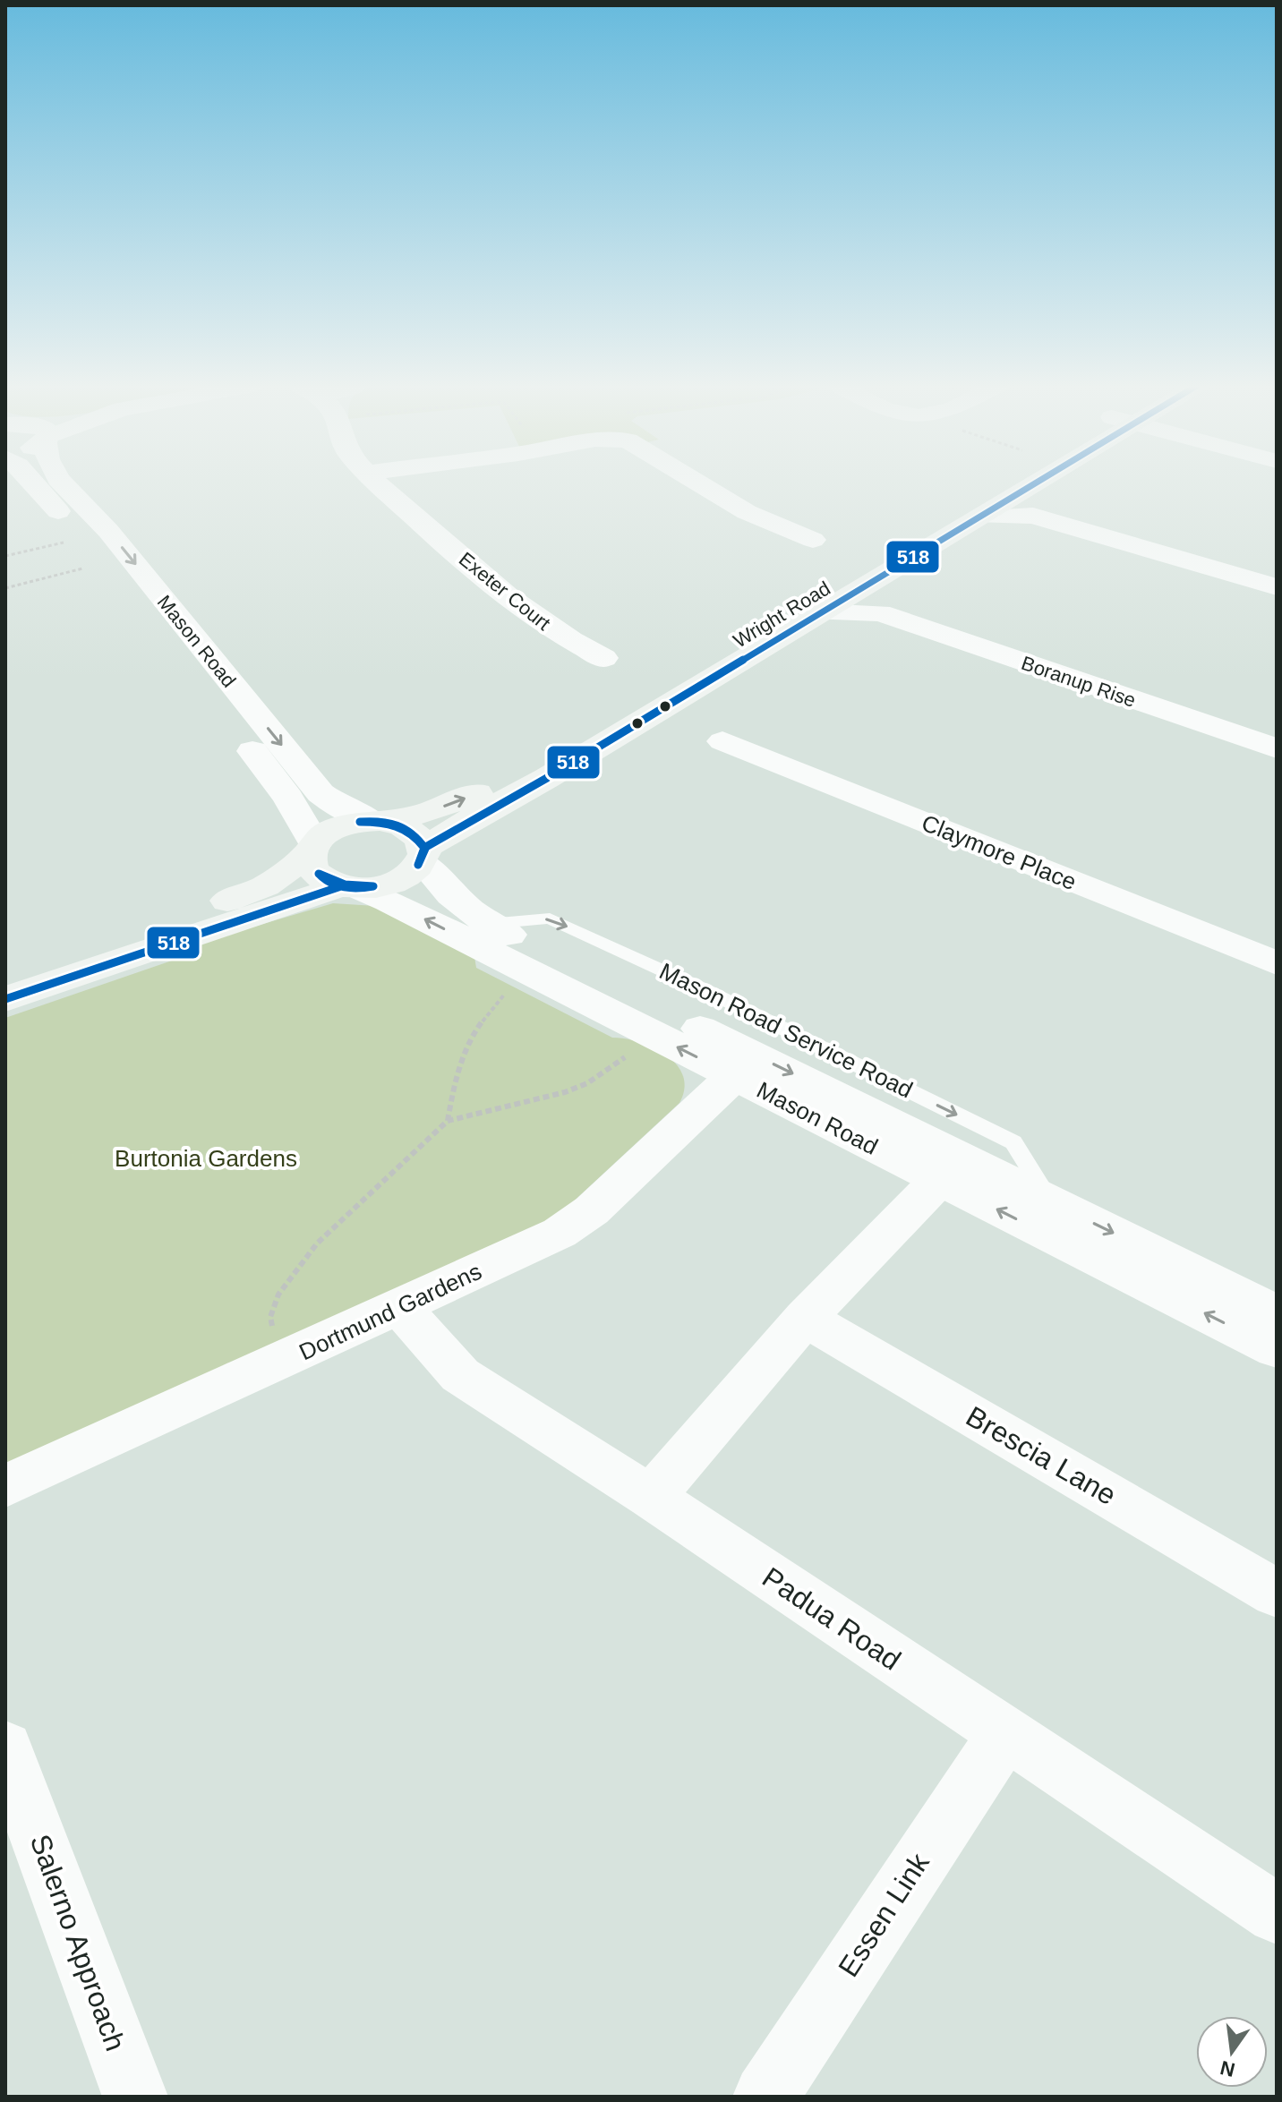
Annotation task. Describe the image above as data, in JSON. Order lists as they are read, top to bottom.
{
  "streets": {
    "main road": ["Wright Road"],
    "street": [
      "Exeter Court",
      "Mason Road",
      "Boranup Rise",
      "Claymore Place",
      "Dortmund Gardens",
      "Brescia Lane",
      "Padua Road",
      "Essen Link",
      "Salerno Approach"
    ]
  },
  "crossings": [
    ["Wright Road", "Mason Road"],
    ["Wright Road", "Boranup Rise"],
    ["Mason Road", "Dortmund Gardens"],
    ["Dortmund Gardens", "Padua Road"],
    ["Padua Road", "Essen Link"]
  ],
  "parks": ["Burtonia Gardens"],
  "lines": ["transit line 518"],
  "north": "bottom"
}
